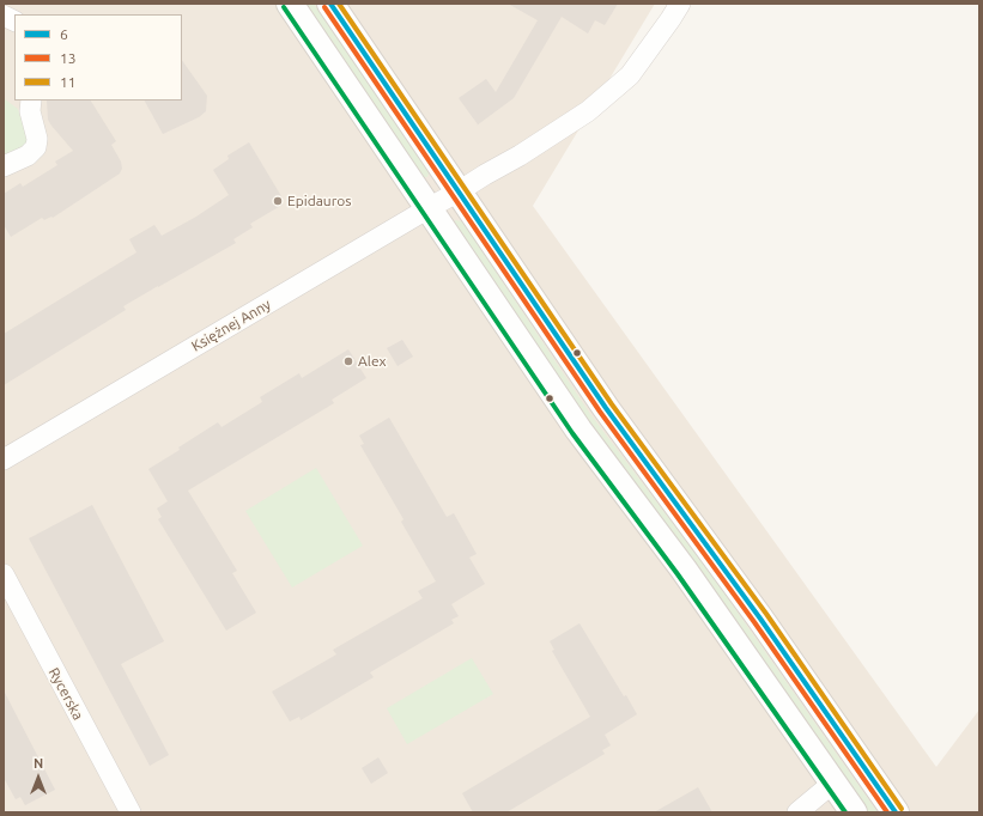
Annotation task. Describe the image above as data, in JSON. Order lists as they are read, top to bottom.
{
  "streets": {
    "street": ["Księżnej Anny", "Rycerska"]
  },
  "places": ["Epidauros", "Alex"],
  "lines": ["transit line 6", "transit line 11", "transit line 13"],
  "legend": ["6", "13", "11"],
  "north": "top"
}
